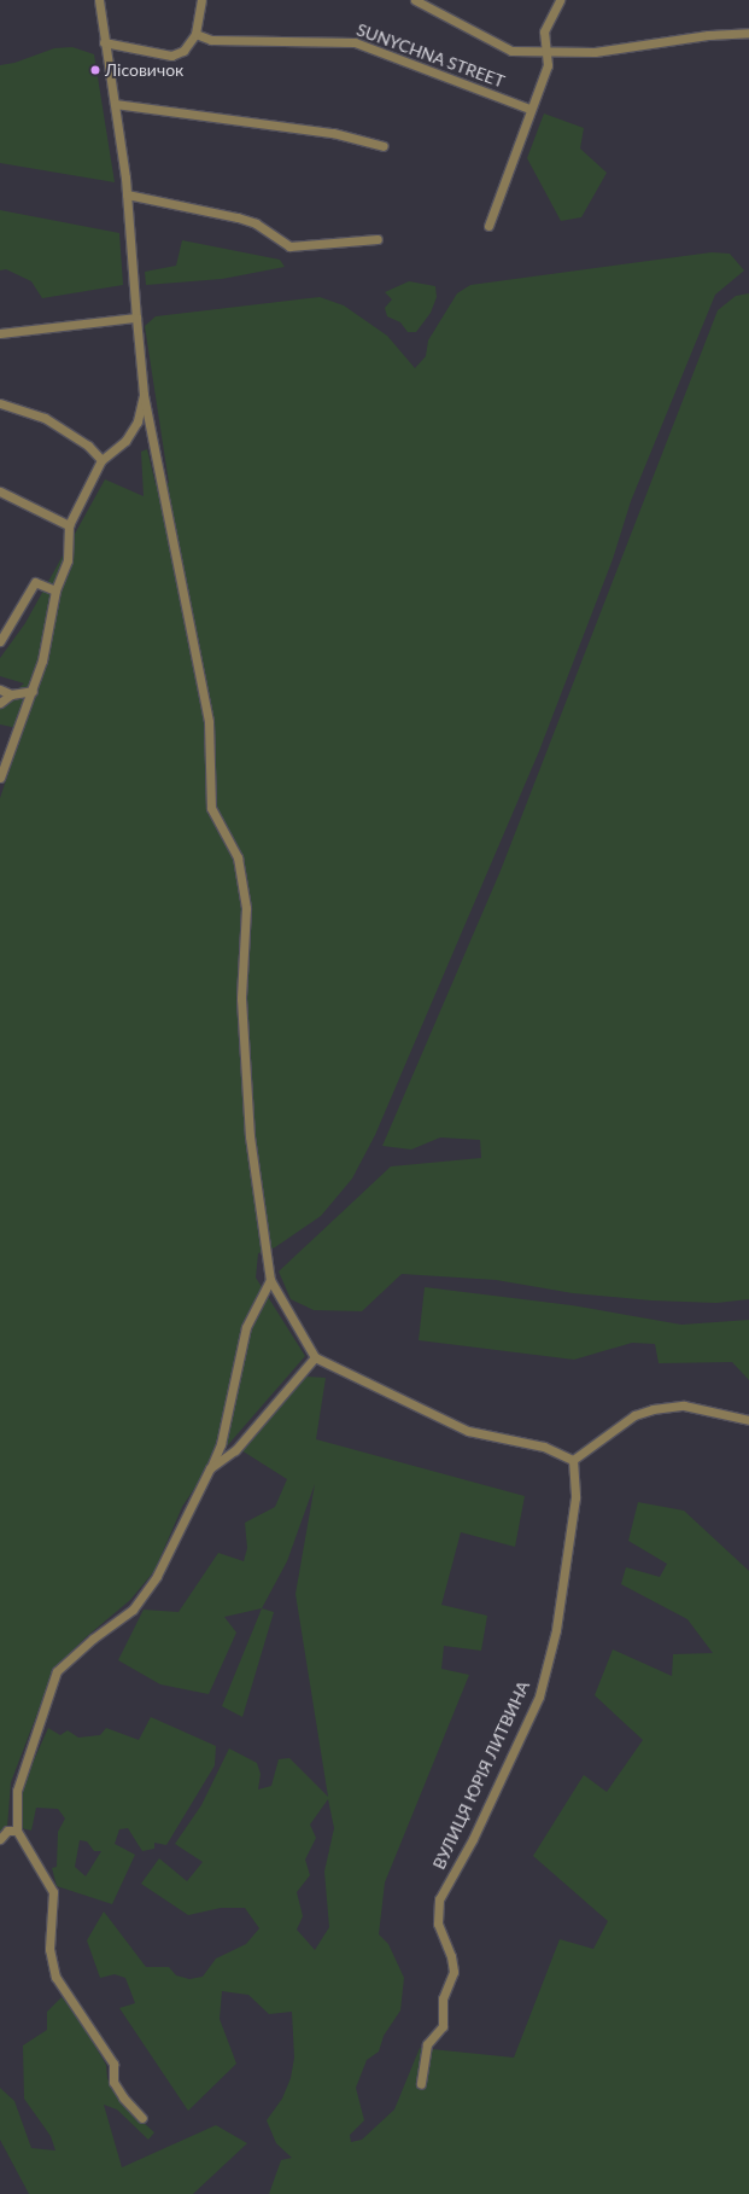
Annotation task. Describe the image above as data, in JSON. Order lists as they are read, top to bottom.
{
  "streets": {
    "street": ["SUNYCHNA STREET", "ВУЛИЦЯ ЮРІЯ ЛИТВИНА"]
  },
  "places": ["Лісовичок"]
}
